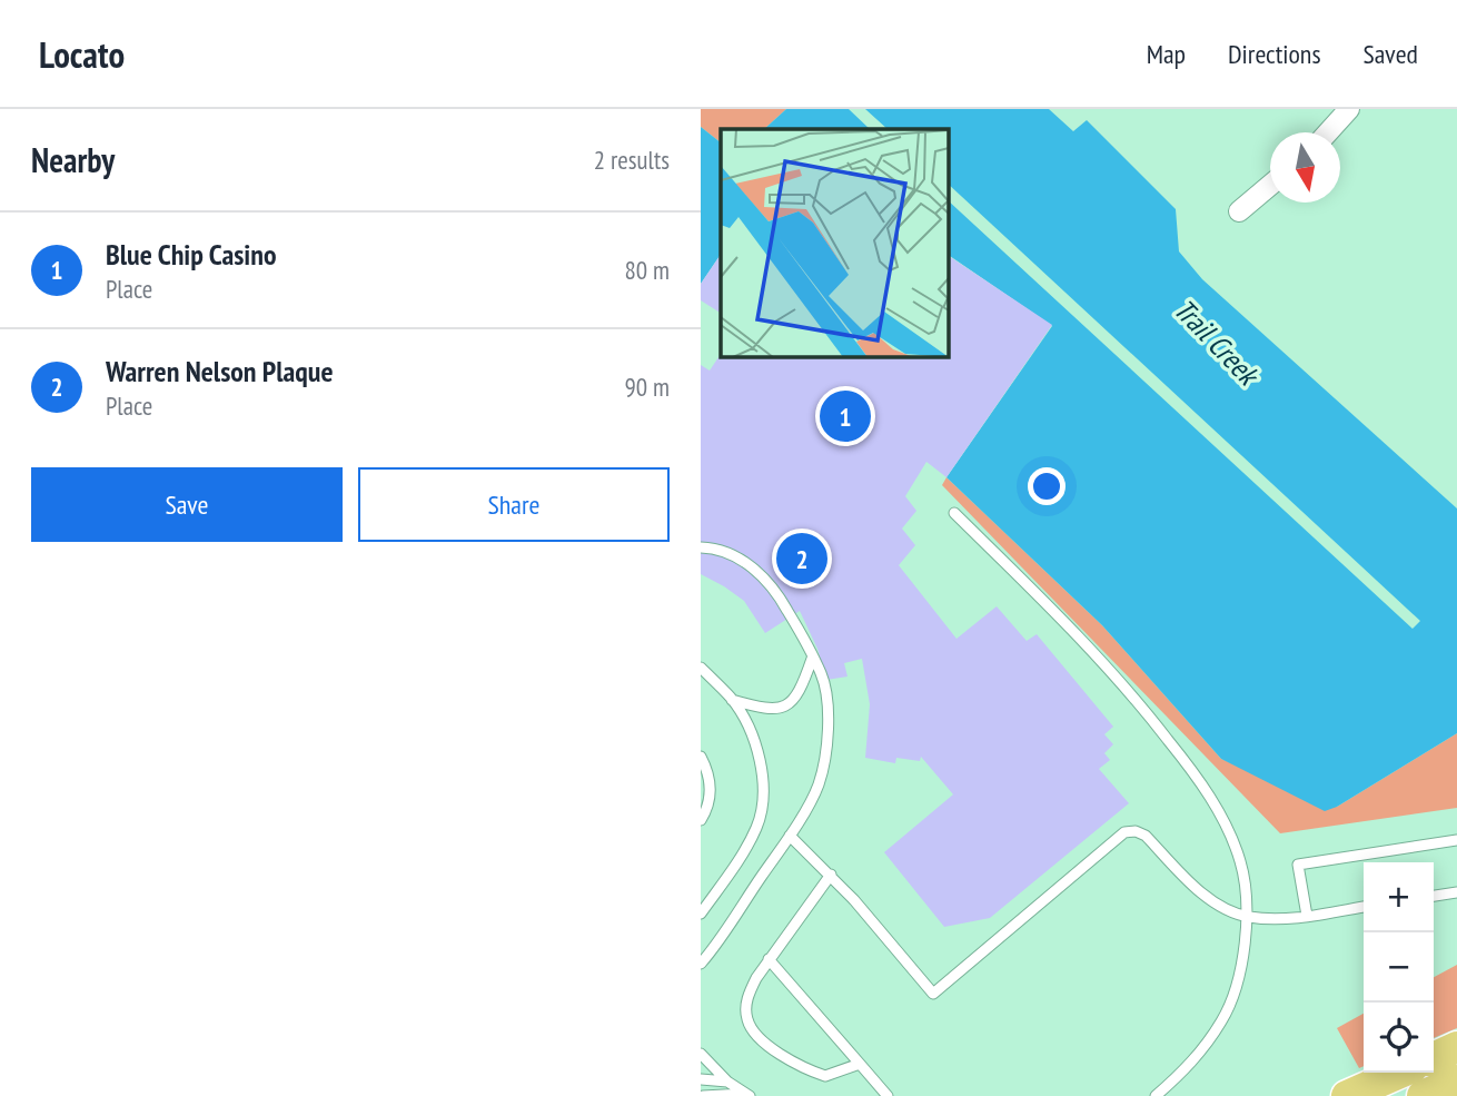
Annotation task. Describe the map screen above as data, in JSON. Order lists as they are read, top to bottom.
{
  "water": ["Trail Creek"],
  "north": "bottom",
  "page": {
    "header": "Locato",
    "nav": ["Map", "Directions", "Saved"],
    "heading": ["Nearby", "2 results"],
    "list": [
      {
        "mark": "1",
        "name": "Blue Chip Casino",
        "note": "Place",
        "value": "80 m"
      },
      {
        "mark": "2",
        "name": "Warren Nelson Plaque",
        "note": "Place",
        "value": "90 m"
      }
    ],
    "pins": ["1", "2"],
    "buttons": ["Save", "Share"],
    "map_buttons": ["+", "−"]
  }
}
